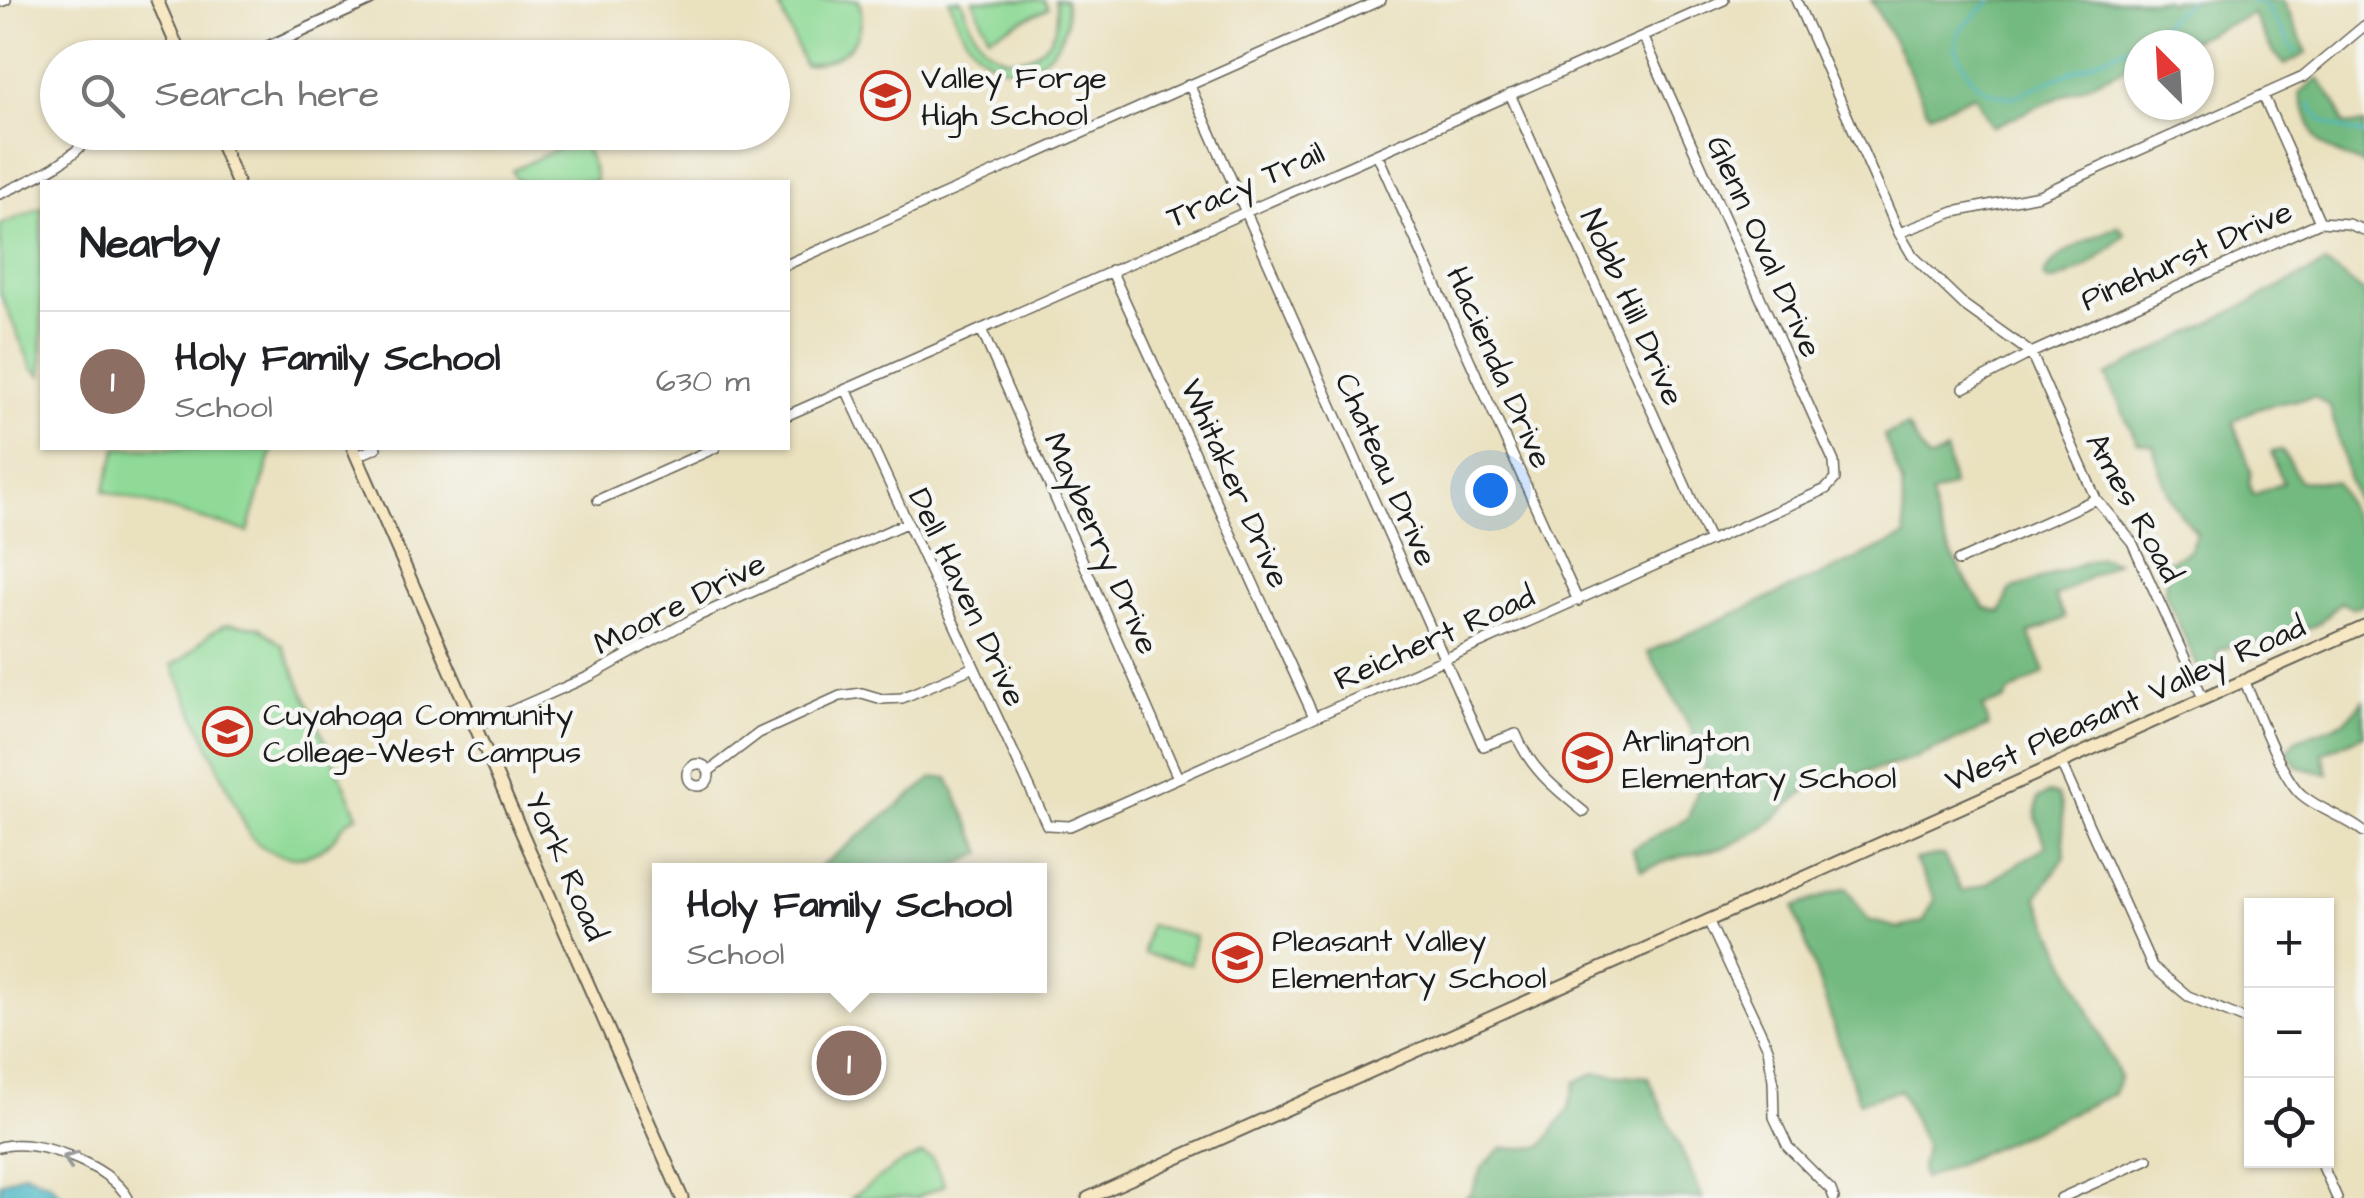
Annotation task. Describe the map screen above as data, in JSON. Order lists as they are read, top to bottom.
{
  "streets": {
    "main road": ["West Pleasant Valley Road", "York Road"],
    "street": [
      "Tracy Trail",
      "Glenn Oval Drive",
      "Pinehurst Drive",
      "Nobb Hill Drive",
      "Hacienda Drive",
      "Chateau Drive",
      "Whitaker Drive",
      "Ames Road",
      "Mayberry Drive",
      "Dell Haven Drive",
      "Moore Drive",
      "Reichert Road"
    ]
  },
  "crossings": [
    ["Tracy Trail", "Glenn Oval Drive"],
    ["Tracy Trail", "Nobb Hill Drive"],
    ["Tracy Trail", "Hacienda Drive"],
    ["Tracy Trail", "Chateau Drive"],
    ["Tracy Trail", "Whitaker Drive"],
    ["Tracy Trail", "Mayberry Drive"],
    ["Tracy Trail", "Dell Haven Drive"],
    ["Glenn Oval Drive", "Reichert Road"],
    ["Pinehurst Drive", "Ames Road"],
    ["Nobb Hill Drive", "Reichert Road"],
    ["Hacienda Drive", "Reichert Road"],
    ["Chateau Drive", "Reichert Road"],
    ["Whitaker Drive", "Reichert Road"],
    ["Ames Road", "West Pleasant Valley Road"],
    ["Mayberry Drive", "Reichert Road"],
    ["Dell Haven Drive", "Moore Drive"],
    ["Dell Haven Drive", "Reichert Road"],
    ["Moore Drive", "York Road"]
  ],
  "places": {
    "school or university": [
      "Valley Forge High School",
      "Cuyahoga Community College—West Campus",
      "Arlington Elementary School",
      "Pleasant Valley Elementary School"
    ]
  },
  "north": "top left",
  "page": {
    "search": "Search here",
    "heading": "Nearby",
    "list": [
      {
        "mark": "1",
        "name": "Holy Family School",
        "note": "School",
        "value": "630 m"
      }
    ],
    "popup": ["Holy Family School", "School"],
    "map_buttons": ["+", "−"],
    "pins": "1"
  }
}
